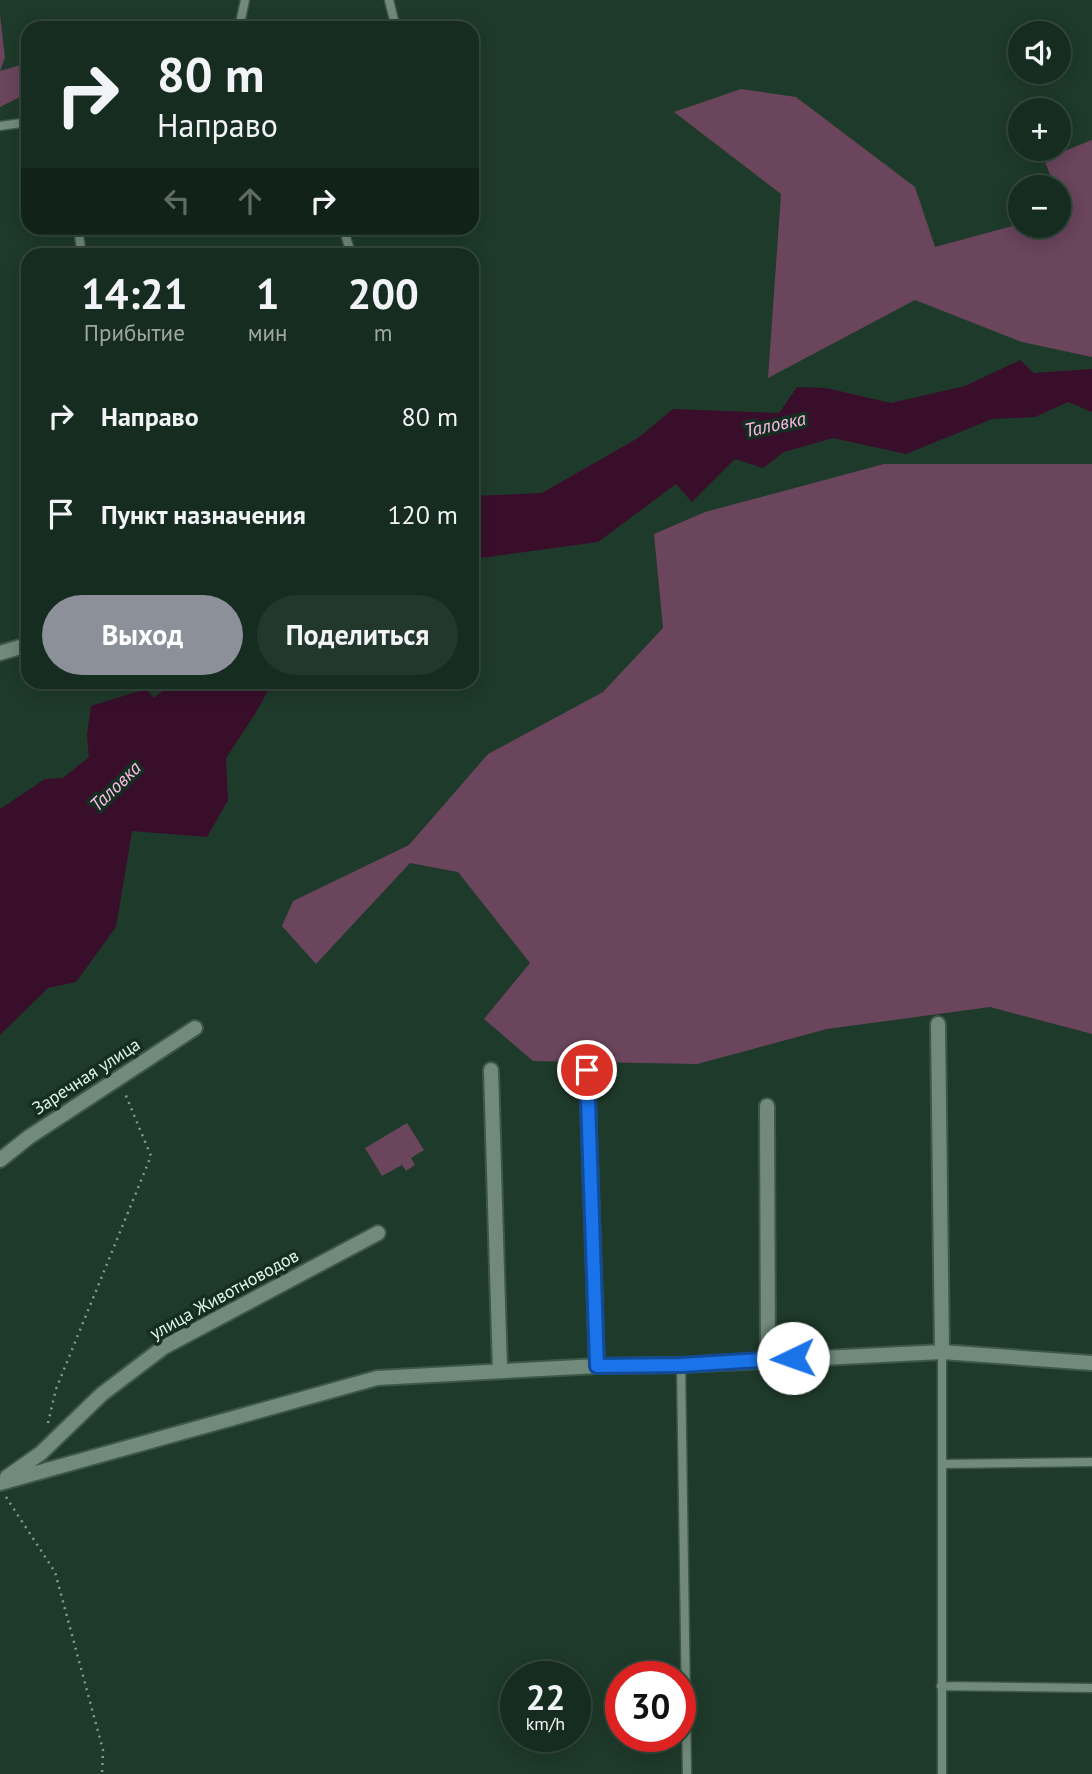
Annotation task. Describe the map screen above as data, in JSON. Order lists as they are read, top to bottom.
{
  "streets": {
    "street": ["Заречная улица", "улица Животноводов"]
  },
  "water": ["Таловка"],
  "page": {
    "map_buttons": ["+", "−"],
    "turn": ["80 m", "Направо"],
    "eta": [
      "14:21",
      "Прибытие",
      "1",
      "мин",
      "200",
      "m"
    ],
    "list": [
      {
        "name": "Направо",
        "value": "80 m"
      },
      {
        "name": "Пункт назначения",
        "value": "120 m"
      }
    ],
    "buttons": ["Выход", "Поделиться"],
    "speed": "22 km/h",
    "limit": "30"
  }
}
